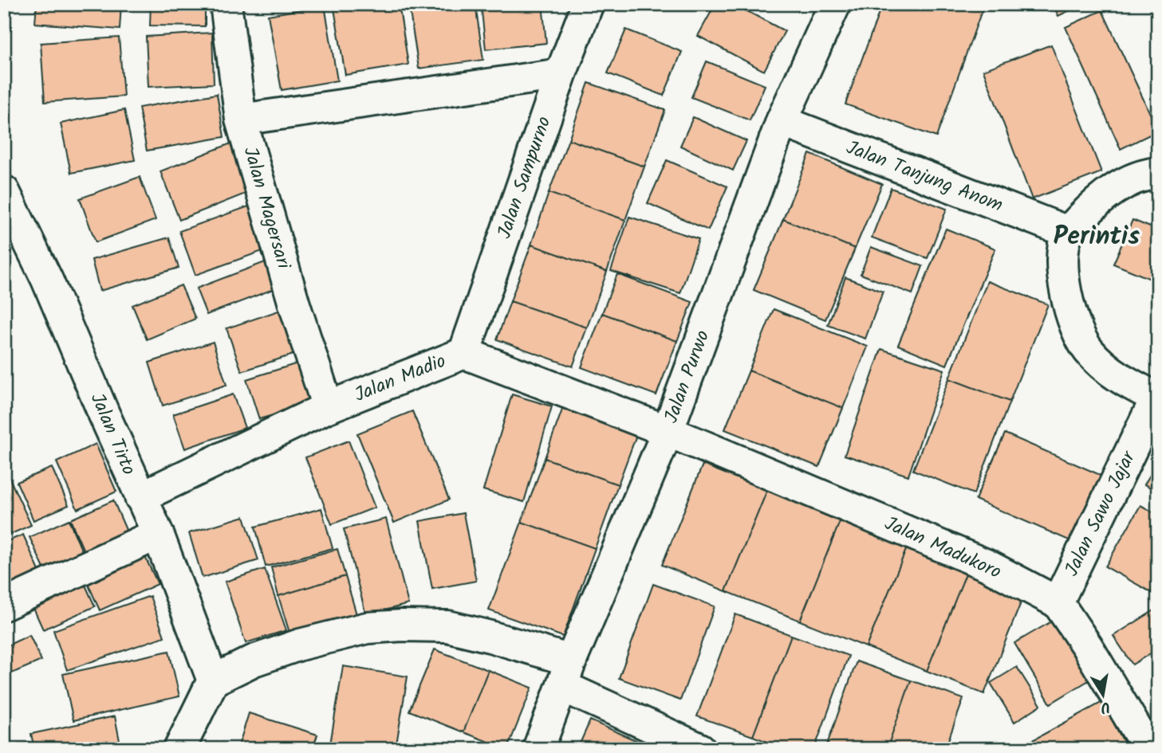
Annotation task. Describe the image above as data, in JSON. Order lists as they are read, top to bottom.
{
  "streets": {
    "street": [
      "Jalan Tanjung Anom",
      "Jalan Sampurno",
      "Jalan Magersari",
      "Jalan Purwo",
      "Jalan Madio",
      "Jalan Tirto",
      "Jalan Sawo Jajar",
      "Jalan Madukoro"
    ]
  },
  "crossings": [
    ["Jalan Tanjung Anom", "Jalan Purwo"],
    ["Jalan Sampurno", "Jalan Madio"],
    ["Jalan Magersari", "Jalan Madio"],
    ["Jalan Purwo", "Jalan Madio"],
    ["Jalan Purwo", "Jalan Madukoro"],
    ["Jalan Madio", "Jalan Tirto"],
    ["Jalan Madio", "Jalan Madukoro"],
    ["Jalan Sawo Jajar", "Jalan Madukoro"]
  ],
  "districts": ["Perintis"],
  "north": "bottom"
}
